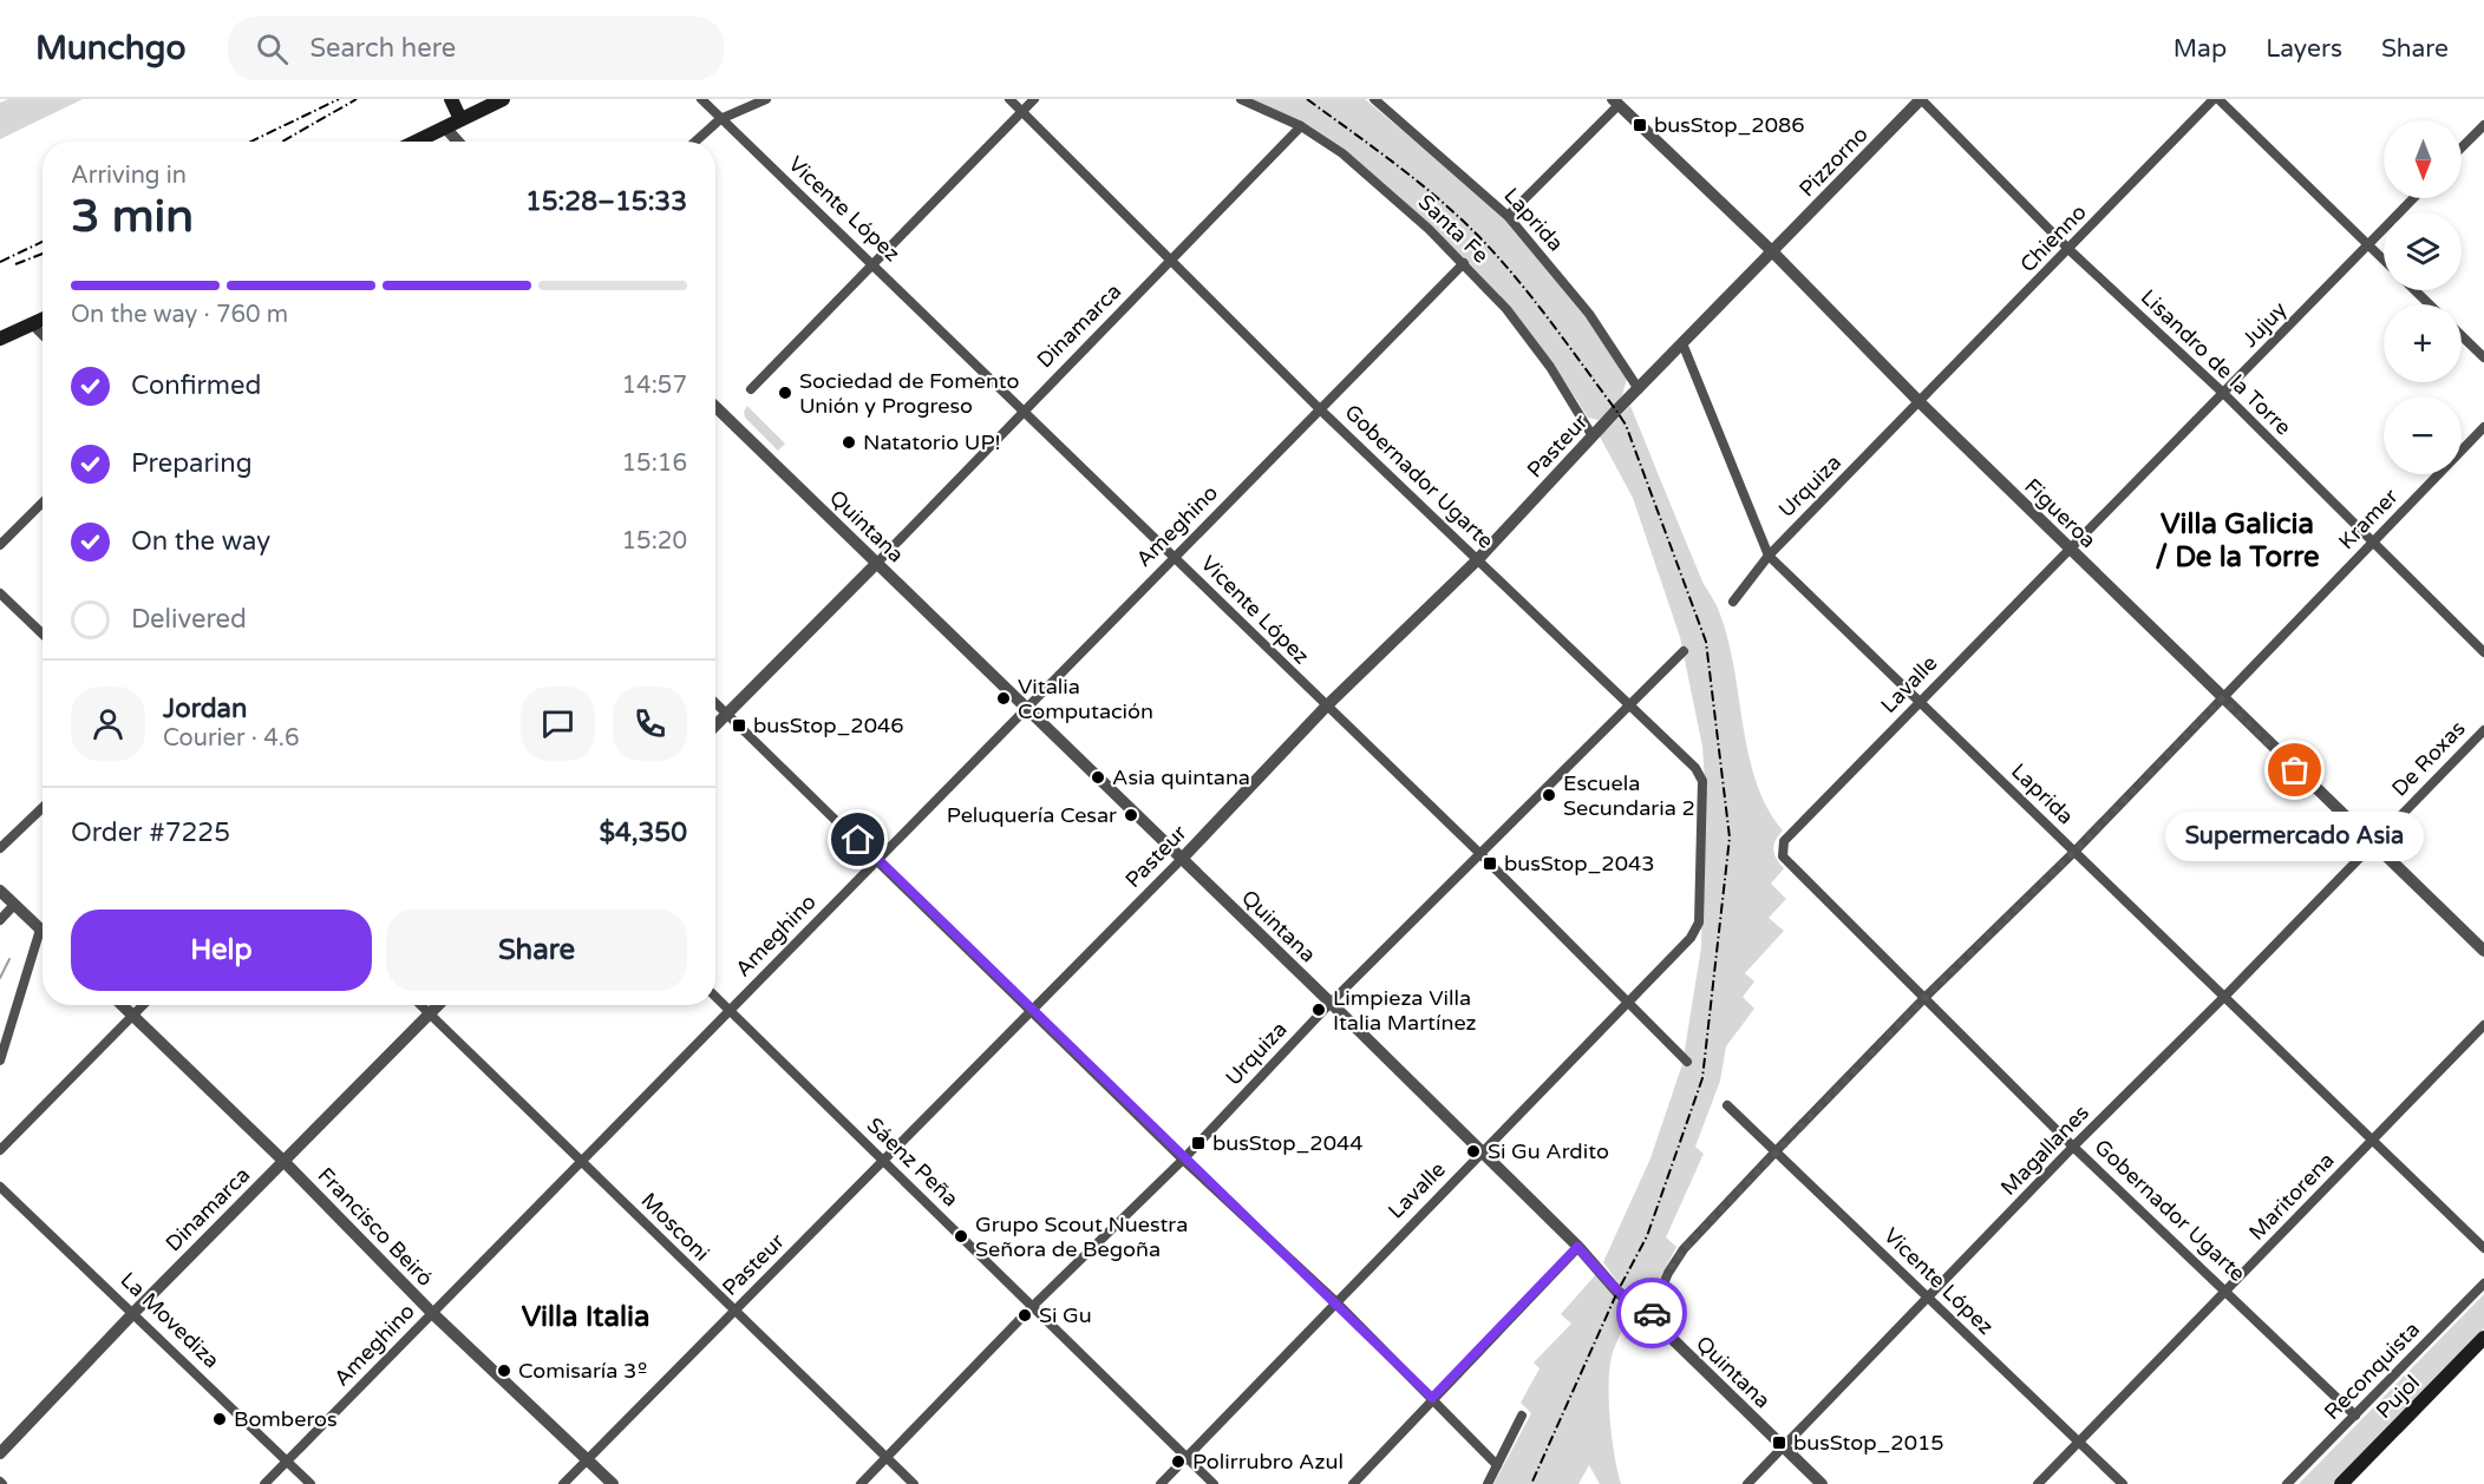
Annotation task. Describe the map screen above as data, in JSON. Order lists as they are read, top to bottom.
{
  "streets": {
    "main road": ["Pujol"],
    "street": [
      "Pizzorno",
      "Vicente López",
      "Laprida",
      "Santa Fe",
      "Chienno",
      "Jujuy",
      "Dinamarca",
      "Lisandro de la Torre",
      "Pasteur",
      "Gobernador Ugarte",
      "Urquiza",
      "Figueroa",
      "Kramer",
      "Quintana",
      "Ameghino",
      "Lavalle",
      "De Roxas",
      "Magallanes",
      "Sáenz Peña",
      "Maritorena",
      "Francisco Beiró",
      "Mosconi",
      "La Movediza",
      "Reconquista"
    ]
  },
  "crossings": [
    ["Pizzorno", "Lisandro de la Torre"],
    ["Pizzorno", "Pasteur"],
    ["Pizzorno", "Figueroa"],
    ["Vicente López", "Dinamarca"],
    ["Vicente López", "Pasteur"],
    ["Vicente López", "Urquiza"],
    ["Vicente López", "Kramer"],
    ["Vicente López", "Ameghino"],
    ["Vicente López", "Lavalle"],
    ["Vicente López", "Magallanes"],
    ["Vicente López", "Maritorena"],
    ["Laprida", "Pasteur"],
    ["Laprida", "Urquiza"],
    ["Laprida", "Kramer"],
    ["Laprida", "Lavalle"],
    ["Laprida", "Magallanes"],
    ["Laprida", "Maritorena"],
    ["Santa Fe", "Dinamarca"],
    ["Santa Fe", "Pasteur"],
    ["Santa Fe", "Ameghino"],
    ["Chienno", "Lisandro de la Torre"],
    ["Chienno", "Urquiza"],
    ["Chienno", "Figueroa"],
    ["Jujuy", "Lisandro de la Torre"],
    ["Jujuy", "Figueroa"],
    ["Jujuy", "Lavalle"],
    ["Dinamarca", "Gobernador Ugarte"],
    ["Dinamarca", "Quintana"],
    ["Dinamarca", "Francisco Beiró"],
    ["Dinamarca", "Mosconi"],
    ["Dinamarca", "La Movediza"],
    ["Lisandro de la Torre", "Kramer"],
    ["Pasteur", "Gobernador Ugarte"],
    ["Pasteur", "Figueroa"],
    ["Pasteur", "Quintana"],
    ["Pasteur", "Sáenz Peña"],
    ["Pasteur", "Francisco Beiró"],
    ["Pasteur", "Mosconi"],
    ["Gobernador Ugarte", "Urquiza"],
    ["Gobernador Ugarte", "Kramer"],
    ["Gobernador Ugarte", "Ameghino"],
    ["Gobernador Ugarte", "Lavalle"],
    ["Gobernador Ugarte", "Magallanes"],
    ["Gobernador Ugarte", "Maritorena"],
    ["Gobernador Ugarte", "Reconquista"],
    ["Urquiza", "Figueroa"],
    ["Urquiza", "Quintana"],
    ["Urquiza", "Sáenz Peña"],
    ["Urquiza", "Mosconi"],
    ["Figueroa", "Kramer"],
    ["Figueroa", "Lavalle"],
    ["Figueroa", "De Roxas"],
    ["Figueroa", "Magallanes"],
    ["Kramer", "Quintana"],
    ["Quintana", "Ameghino"],
    ["Quintana", "Lavalle"],
    ["Quintana", "Magallanes"],
    ["Ameghino", "Sáenz Peña"],
    ["Ameghino", "Francisco Beiró"],
    ["Ameghino", "Mosconi"],
    ["Ameghino", "La Movediza"],
    ["Lavalle", "Sáenz Peña"],
    ["De Roxas", "Magallanes"]
  ],
  "districts": ["Villa Galicia / De la Torre", "Villa Italia"],
  "places": {
    "transit": [
      "busStop_2086",
      "busStop_2046",
      "busStop_2043",
      "busStop_2044",
      "busStop_2015"
    ],
    "other": [
      "Sociedad de Fomento Unión y Progreso",
      "Natatorio UP!",
      "Vitalia Computación",
      "Supermercado Asia",
      "Asia quintana",
      "Escuela Secundaria 2",
      "Peluquería Cesar",
      "Limpieza Villa Italia Martínez",
      "Si Gu Ardito",
      "Grupo Scout Nuestra Señora de Begoña",
      "Si Gu",
      "Comisaría 3º",
      "Bomberos",
      "Polirrubro Azul"
    ]
  },
  "north": "bottom",
  "page": {
    "header": "Munchgo",
    "search": "Search here",
    "nav": ["Map", "Layers", "Share"],
    "map_buttons": ["+", "−"],
    "heading": ["3 min", "Arriving in", "15:28–15:33"],
    "panel": [
      "Jordan",
      "Courier · 4.6",
      "Order #7225",
      "$4,350"
    ],
    "bar": "On the way · 760 m",
    "list": [
      ["Confirmed", "14:57"],
      ["Preparing", "15:16"],
      ["On the way", "15:20"],
      "Delivered"
    ],
    "bubble": "Supermercado Asia",
    "buttons": ["Help", "Share"]
  }
}
